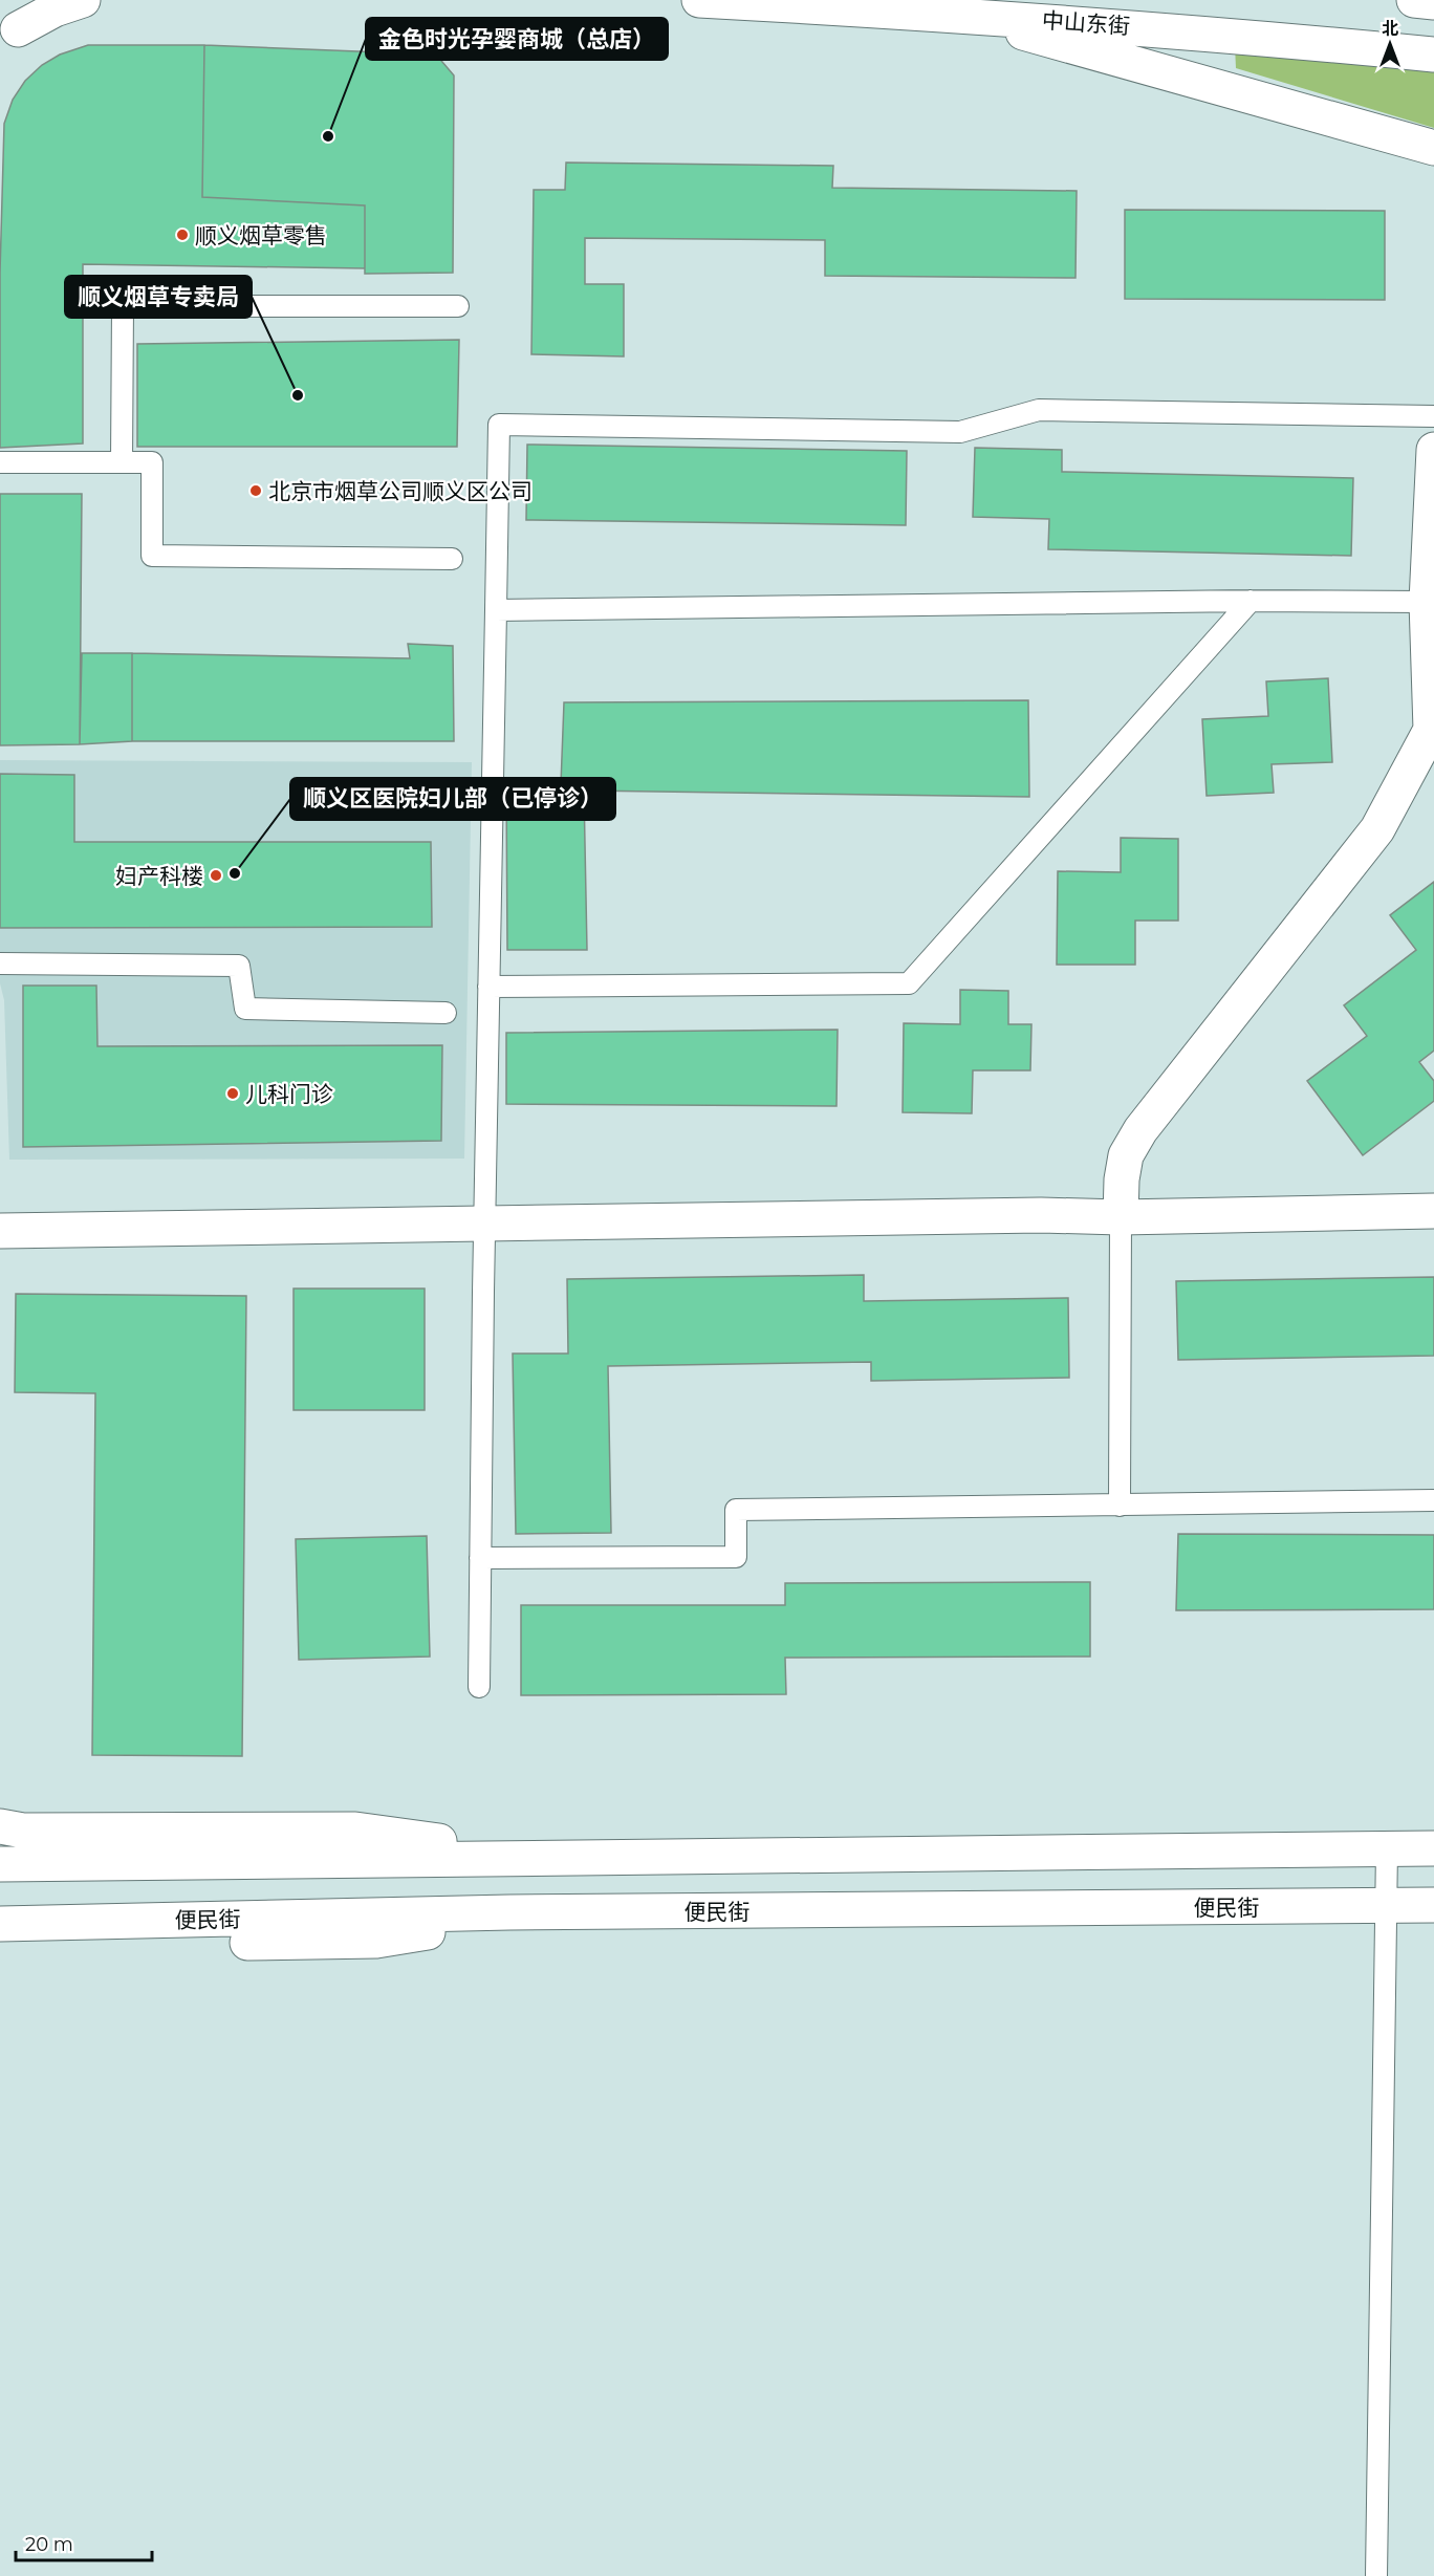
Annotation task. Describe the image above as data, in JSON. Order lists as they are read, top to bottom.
{
  "streets": {
    "street": ["中山东街", "便民街"]
  },
  "places": [
    "金色时光孕婴商城（总店）",
    "顺义烟草零售",
    "顺义烟草专卖局",
    "北京市烟草公司顺义区公司",
    "顺义区医院妇儿部（已停诊）",
    "妇产科楼",
    "儿科门诊"
  ],
  "scale_bar": "20 m",
  "north": "top"
}
